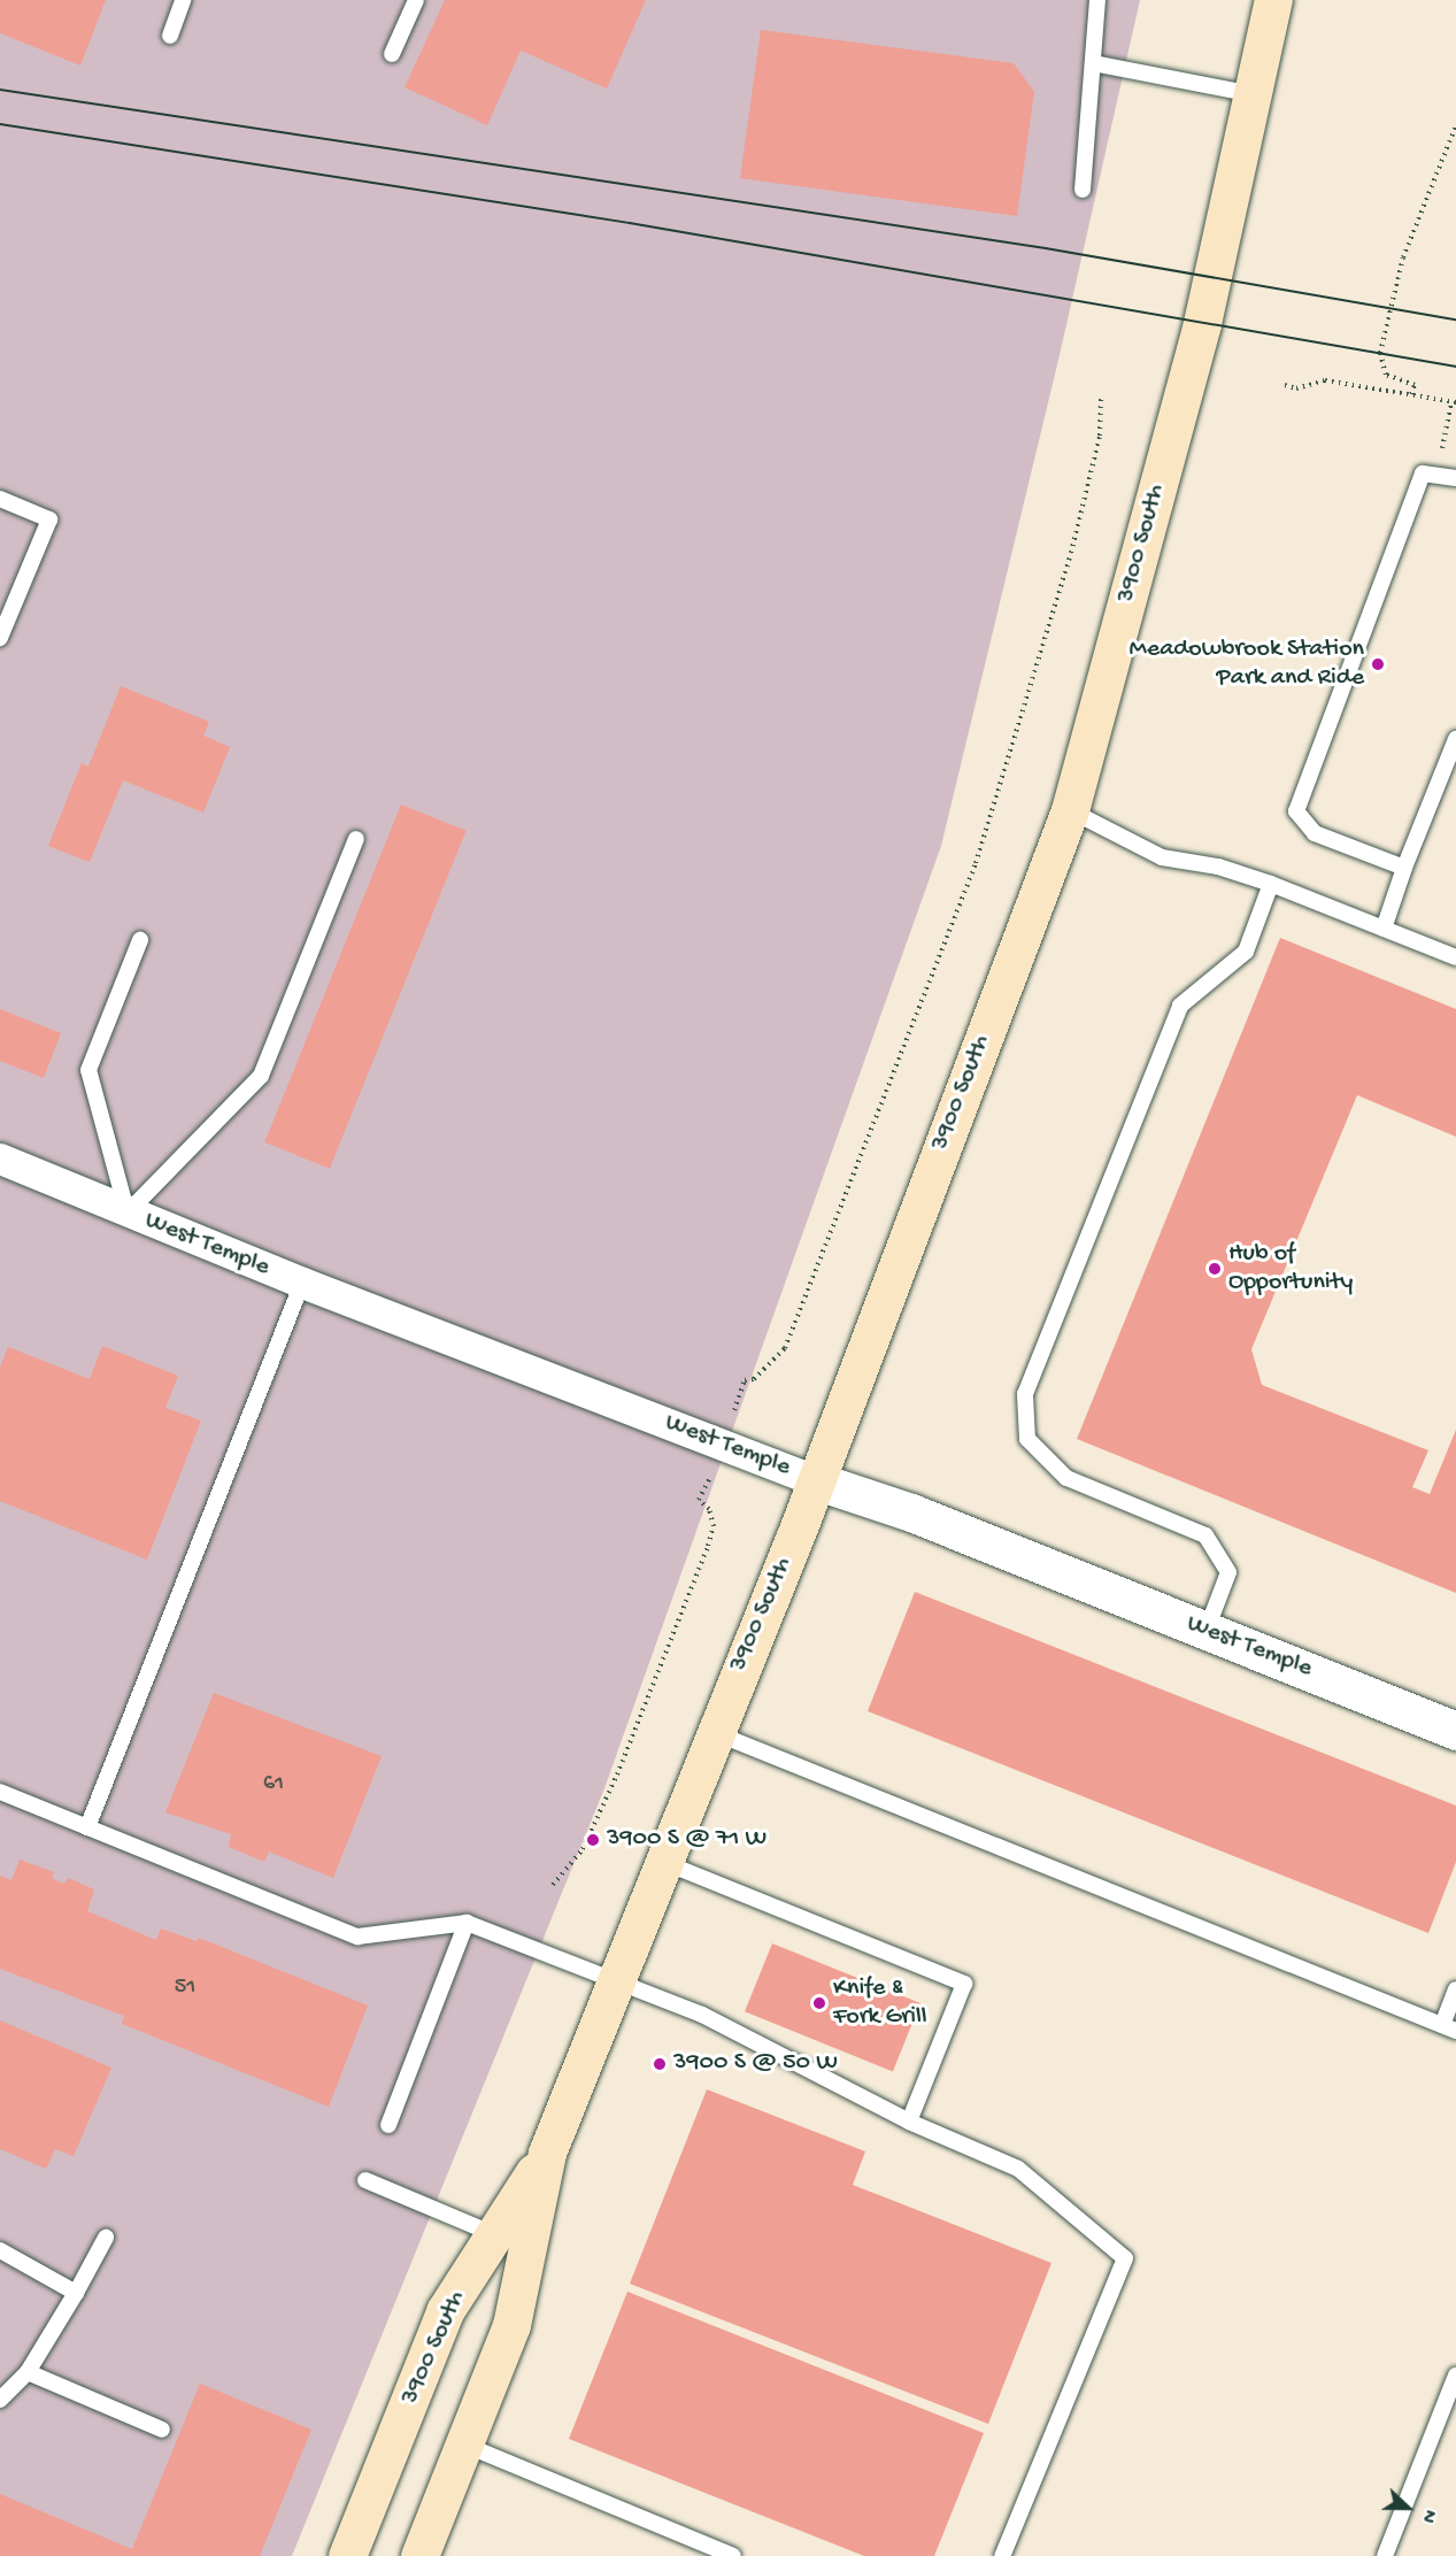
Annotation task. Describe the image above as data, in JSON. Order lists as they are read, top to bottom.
{
  "streets": {
    "main road": ["3900 South"],
    "street": ["West Temple"]
  },
  "crossings": [
    ["3900 South", "West Temple"]
  ],
  "places": [
    "Meadowbrook Station Park and Ride",
    "Hub of Opportunity",
    "3900 S @ 71 W",
    "Knife & Fork Grill",
    "3900 S @ 50 W"
  ],
  "house_numbers": ["61", "51"],
  "north": "right"
}
